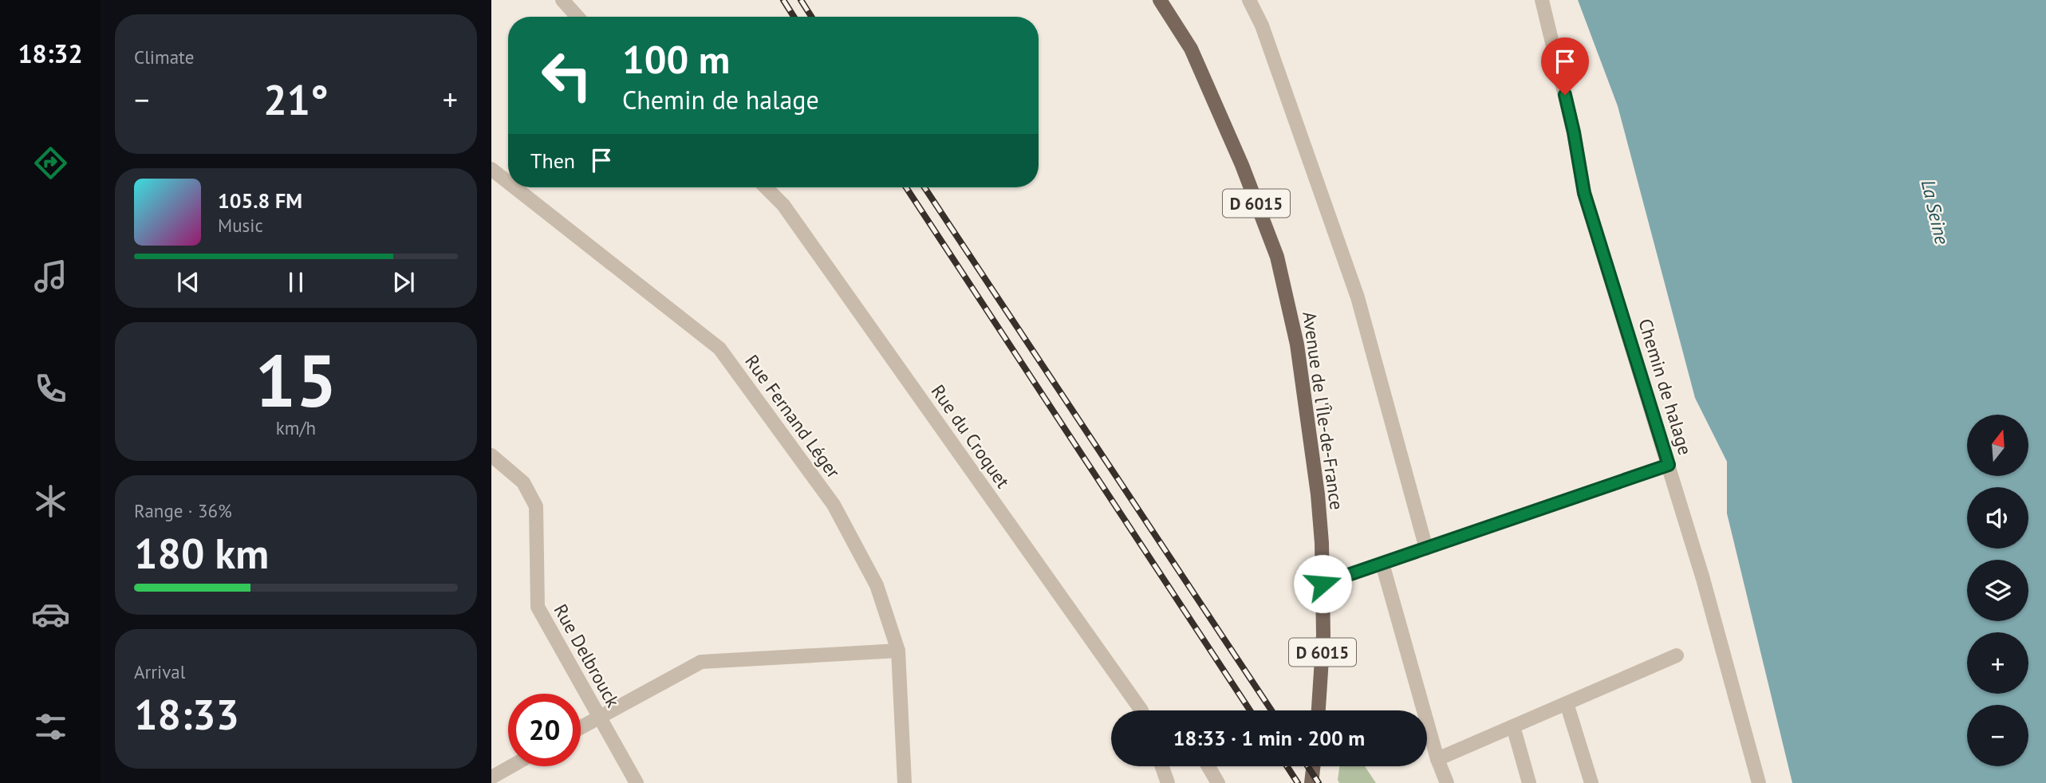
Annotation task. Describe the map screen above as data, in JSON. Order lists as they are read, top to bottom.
{
  "streets": {
    "main road": ["D 6015", "Avenue de l'Île-de-France"],
    "street": [
      "Chemin de halage",
      "Rue Fernand Léger",
      "Rue du Croquet",
      "Rue Delbrouck"
    ]
  },
  "water": ["La Seine"],
  "north": "top",
  "page": {
    "tabs": "18:32",
    "tile": [
      "Climate",
      ["15", "km/h"],
      ["Range · 36%", "180 km"],
      ["Arrival", "18:33"]
    ],
    "turn": ["100 m", "Chemin de halage"],
    "heat": ["−", "21°", "+"],
    "then": "Then",
    "song": ["105.8 FM", "Music"],
    "map_buttons": ["+", "−"],
    "limit": "20",
    "trip": "18:33 · 1 min · 200 m"
  }
}
